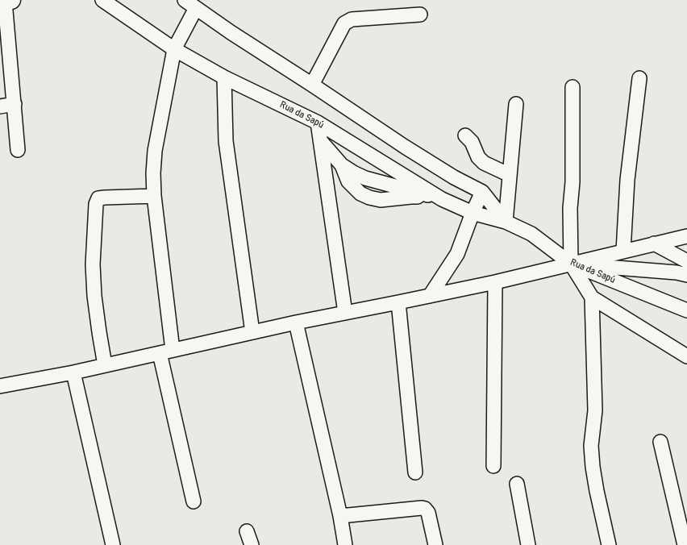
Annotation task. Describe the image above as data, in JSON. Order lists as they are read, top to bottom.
{
  "streets": {
    "street": ["Rua da Sapú"]
  }
}
